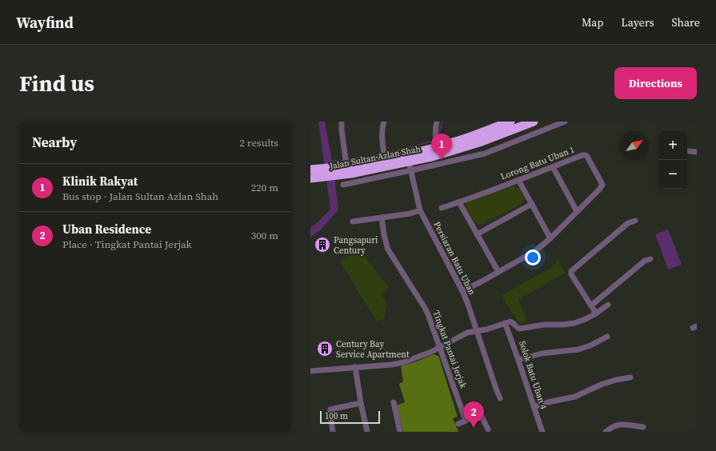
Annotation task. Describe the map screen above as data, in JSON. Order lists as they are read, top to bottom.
{
  "streets": {
    "highway": ["Jalan Sultan Azlan Shah"],
    "street": [
      "Lorong Batu Uban 1",
      "Persiaran Batu Uban",
      "Tingkat Pantai Jerjak",
      "Solok Batu Uban 4"
    ]
  },
  "crossings": [
    ["Jalan Sultan Azlan Shah", "Persiaran Batu Uban"],
    ["Lorong Batu Uban 1", "Persiaran Batu Uban"]
  ],
  "places": {
    "building": ["Pangsapuri Century", "Century Bay Service Apartment"]
  },
  "scale_bar": "100 m",
  "north": "top right",
  "page": {
    "header": "Wayfind",
    "nav": ["Map", "Layers", "Share"],
    "buttons": "Directions",
    "title": "Find us",
    "heading": ["Nearby", "2 results"],
    "map_buttons": ["+", "−"],
    "pins": ["1", "2"],
    "list": [
      {
        "mark": "1",
        "name": "Klinik Rakyat",
        "note": "Bus stop · Jalan Sultan Azlan Shah",
        "value": "220 m"
      },
      {
        "mark": "2",
        "name": "Uban Residence",
        "note": "Place · Tingkat Pantai Jerjak",
        "value": "300 m"
      }
    ],
    "scale": "100 m"
  }
}
